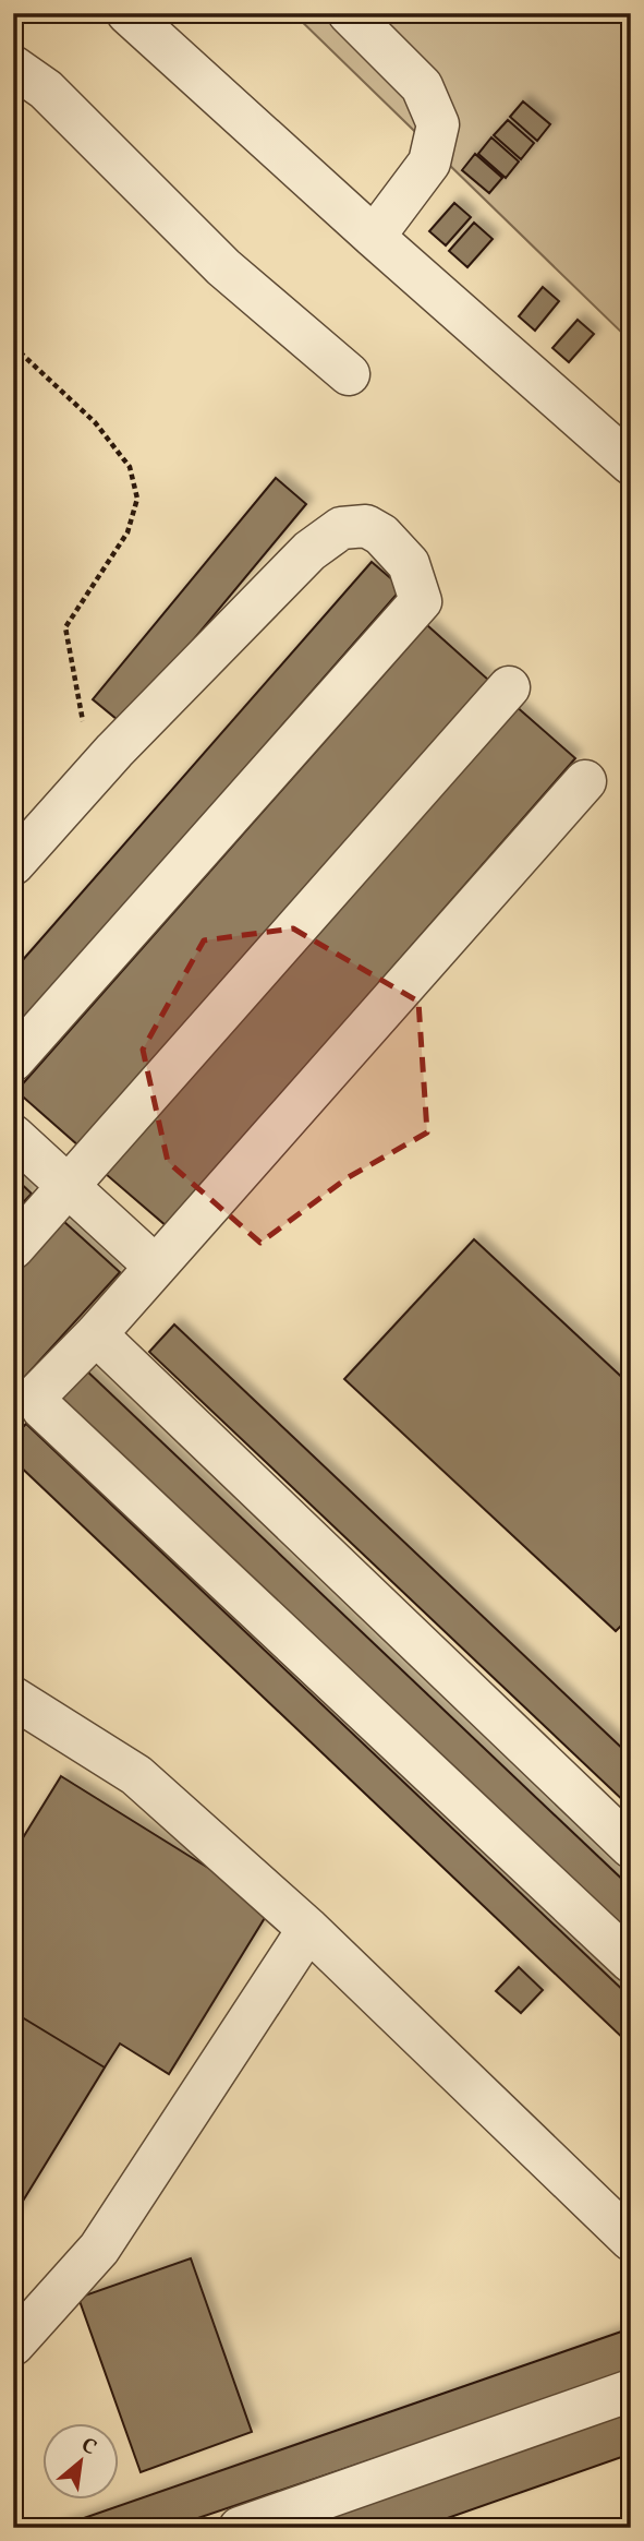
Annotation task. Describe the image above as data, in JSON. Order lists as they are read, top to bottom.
{
  "north": "top right"
}
